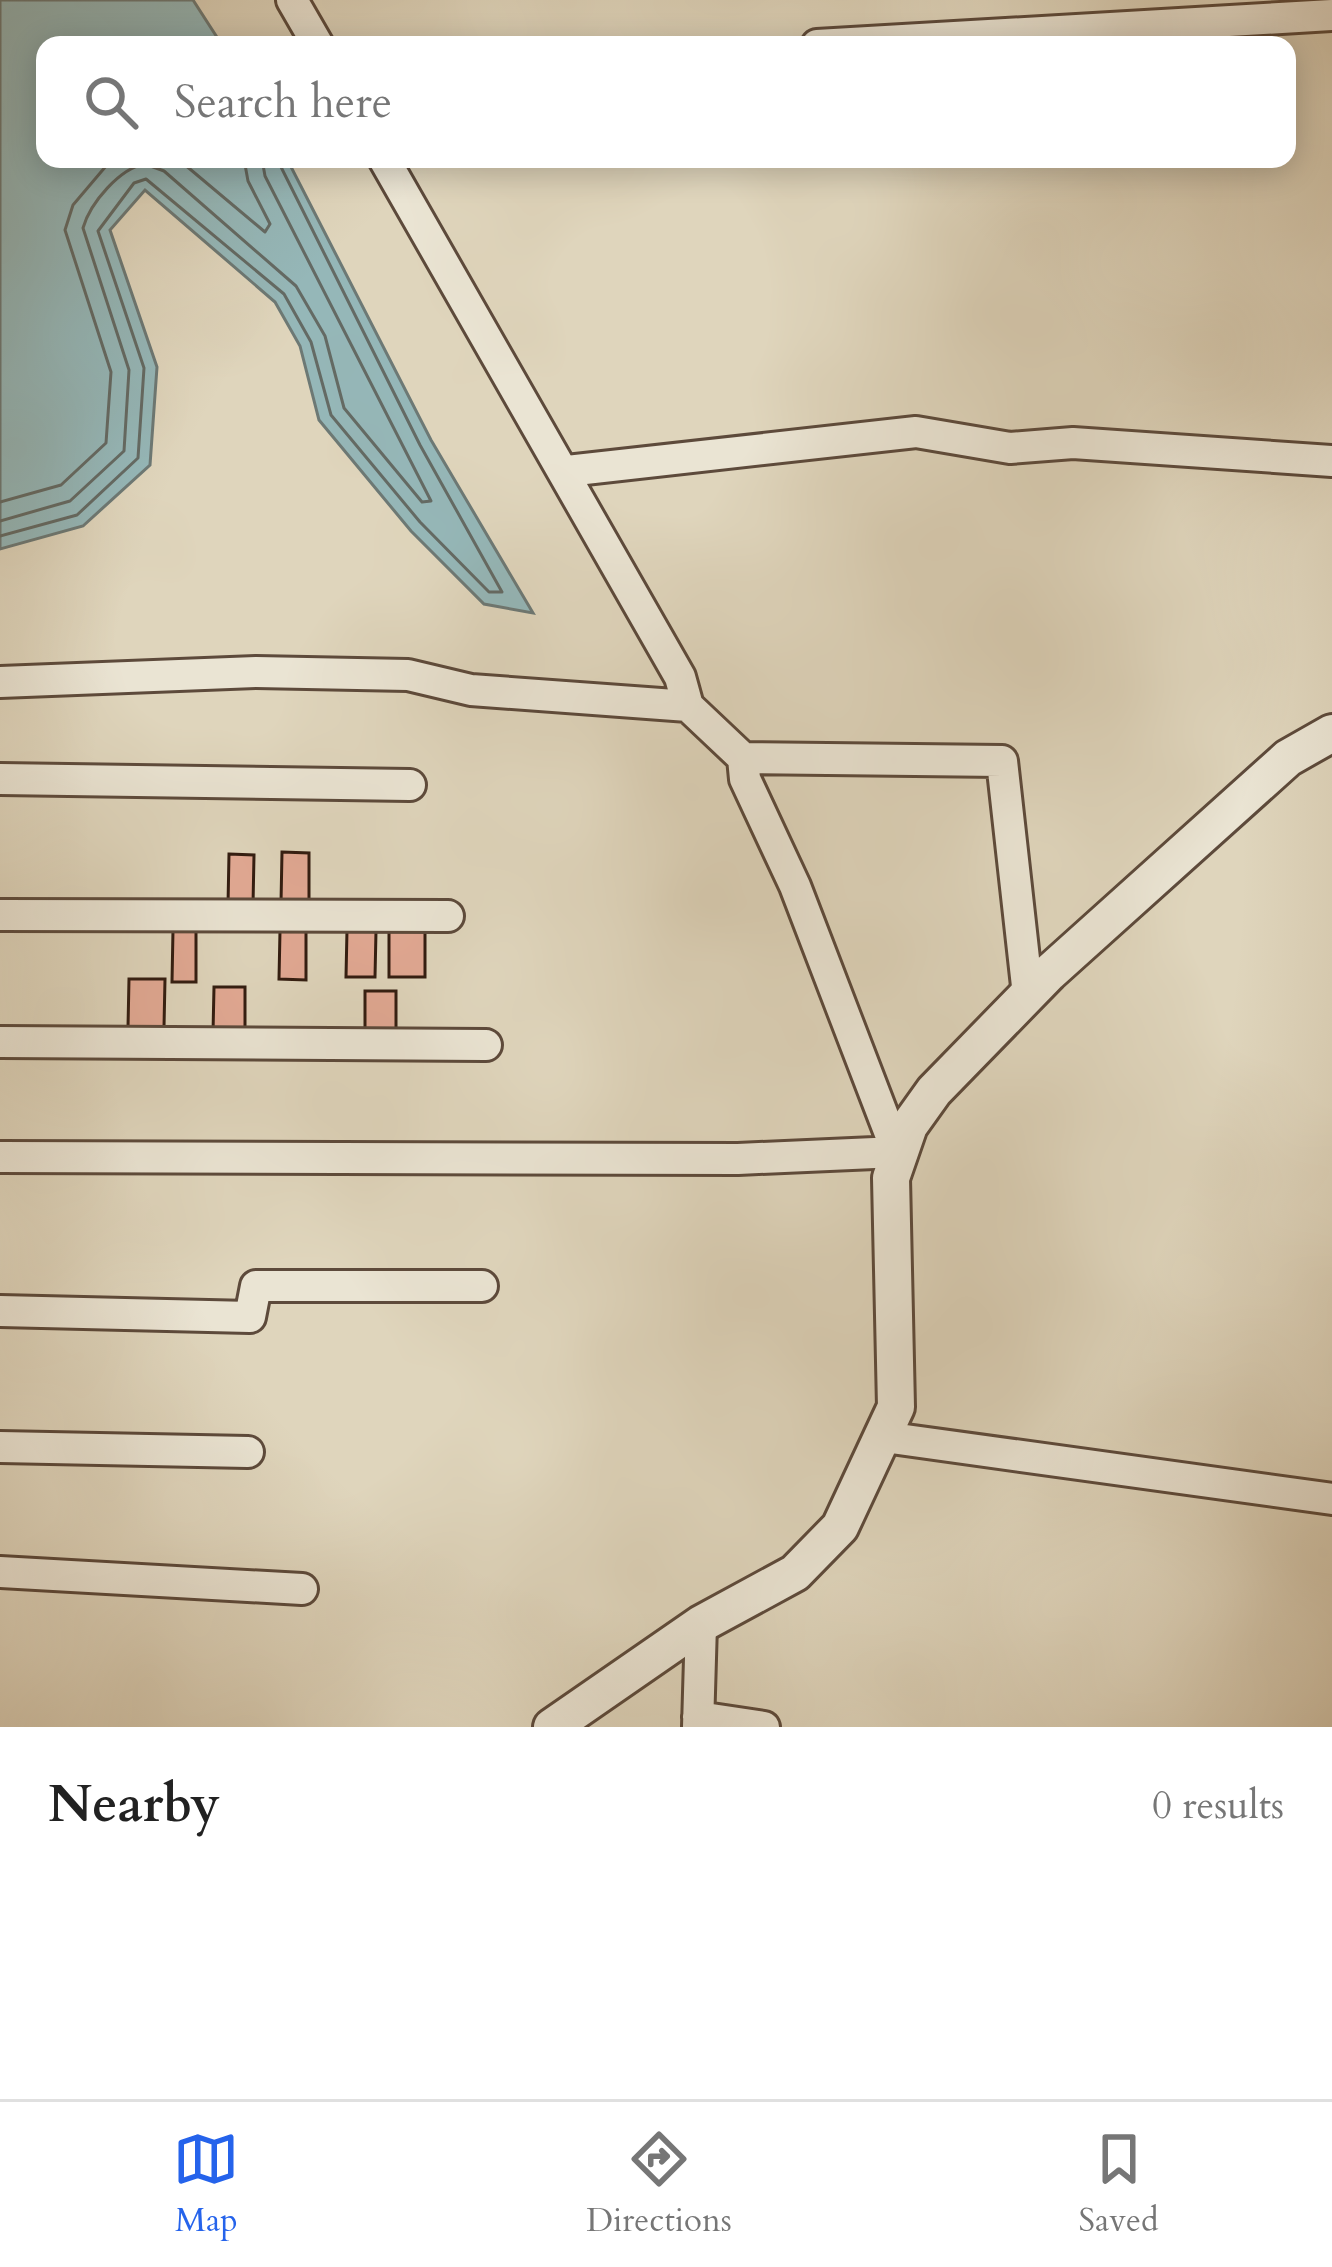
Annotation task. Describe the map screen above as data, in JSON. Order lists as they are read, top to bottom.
{
  "page": {
    "search": "Search here",
    "heading": ["Nearby", "0 results"],
    "nav": ["Map", "Directions", "Saved"]
  }
}
